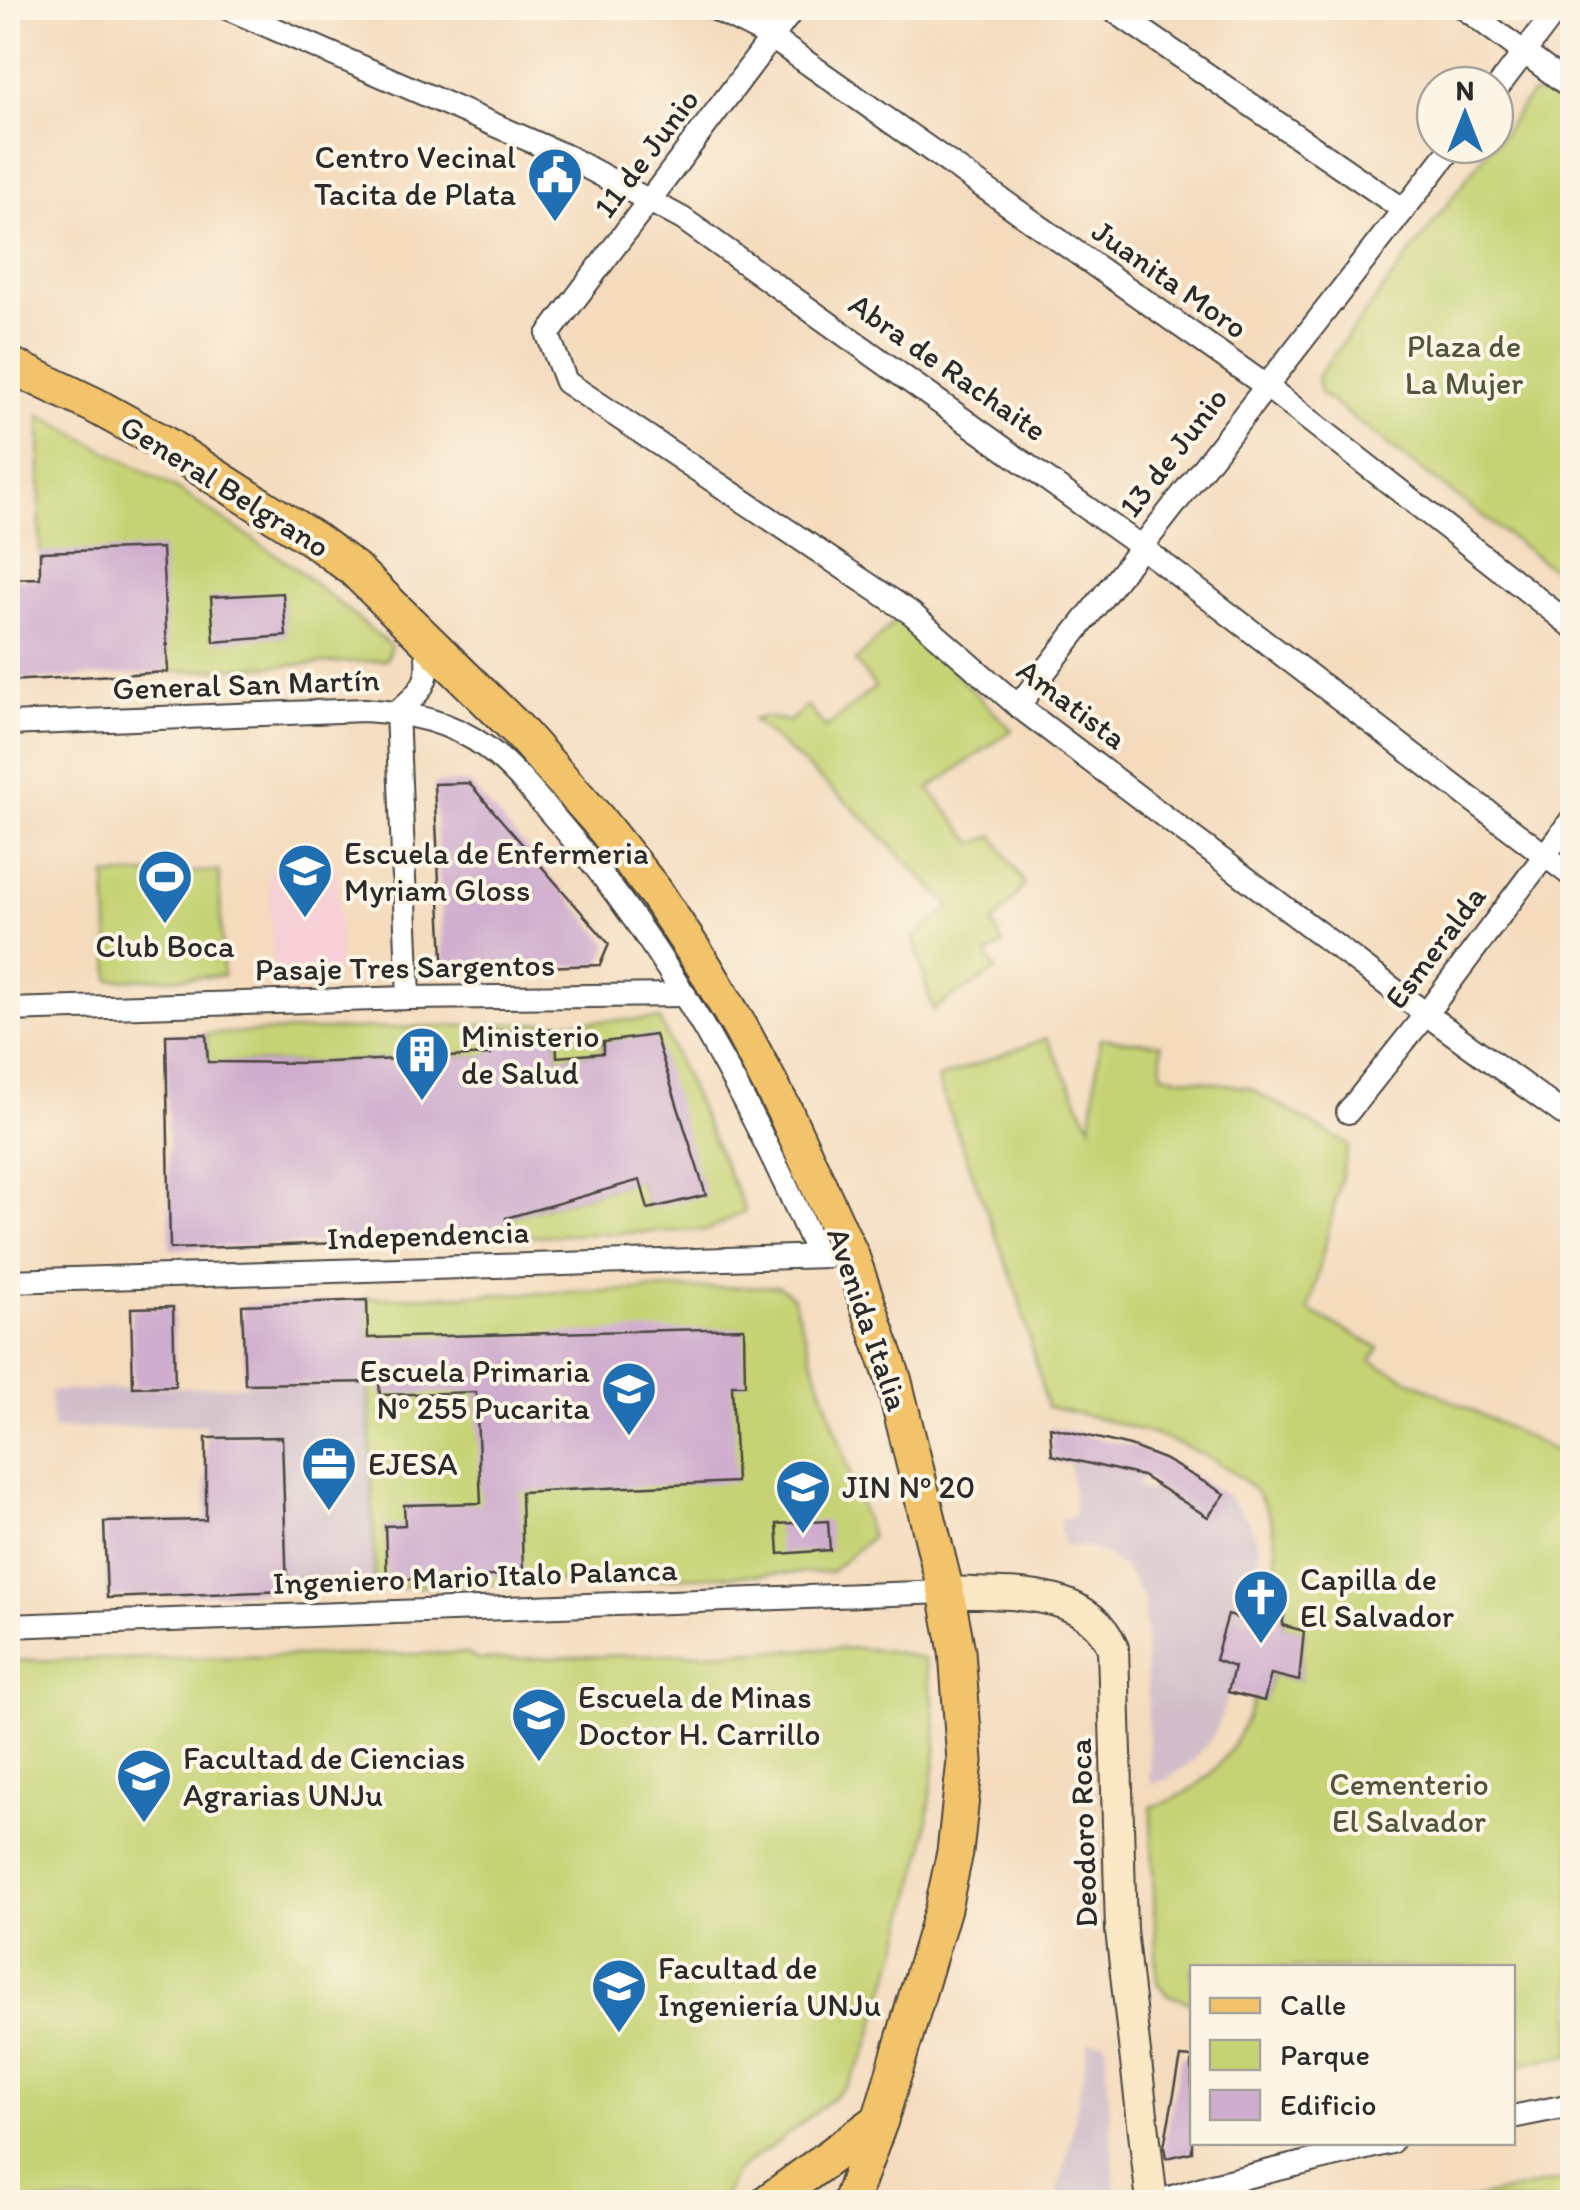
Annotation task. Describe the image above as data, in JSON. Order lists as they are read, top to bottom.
{
  "streets": {
    "main road": ["General Belgrano", "Avenida Italia"],
    "street": [
      "11 de Junio",
      "Juanita Moro",
      "Abra de Rachaite",
      "13 de Junio",
      "General San Martín",
      "Amatista",
      "Esmeralda",
      "Pasaje Tres Sargentos",
      "Independencia",
      "Ingeniero Mario Italo Palanca",
      "Deodoro Roca"
    ]
  },
  "crossings": [
    ["11 de Junio", "Juanita Moro"],
    ["11 de Junio", "Abra de Rachaite"],
    ["11 de Junio", "Amatista"],
    ["Juanita Moro", "13 de Junio"],
    ["Abra de Rachaite", "13 de Junio"],
    ["Abra de Rachaite", "Esmeralda"],
    ["13 de Junio", "Amatista"],
    ["General Belgrano", "General San Martín"],
    ["General Belgrano", "Avenida Italia"],
    ["General San Martín", "Avenida Italia"],
    ["Amatista", "Esmeralda"],
    ["Pasaje Tres Sargentos", "Avenida Italia"],
    ["Independencia", "Avenida Italia"],
    ["Avenida Italia", "Ingeniero Mario Italo Palanca"],
    ["Avenida Italia", "Deodoro Roca"],
    ["Ingeniero Mario Italo Palanca", "Deodoro Roca"]
  ],
  "parks": ["Plaza de La Mujer", "Cementerio El Salvador"],
  "places": {
    "public building": ["Centro Vecinal Tacita de Plata"],
    "school or university": [
      "Escuela de Enfermeria Myriam Gloss",
      "Escuela Primaria Nº 255 Pucarita",
      "JIN Nº 20",
      "Escuela de Minas Doctor H. Carrillo",
      "Facultad de Ciencias Agrarias UNJu",
      "Facultad de Ingeniería UNJu"
    ],
    "sports": ["Club Boca"],
    "building": ["Ministerio de Salud"],
    "office": ["EJESA"],
    "church": ["Capilla de El Salvador"]
  },
  "legend": ["Calle", "Parque", "Edificio"],
  "north": "top"
}
